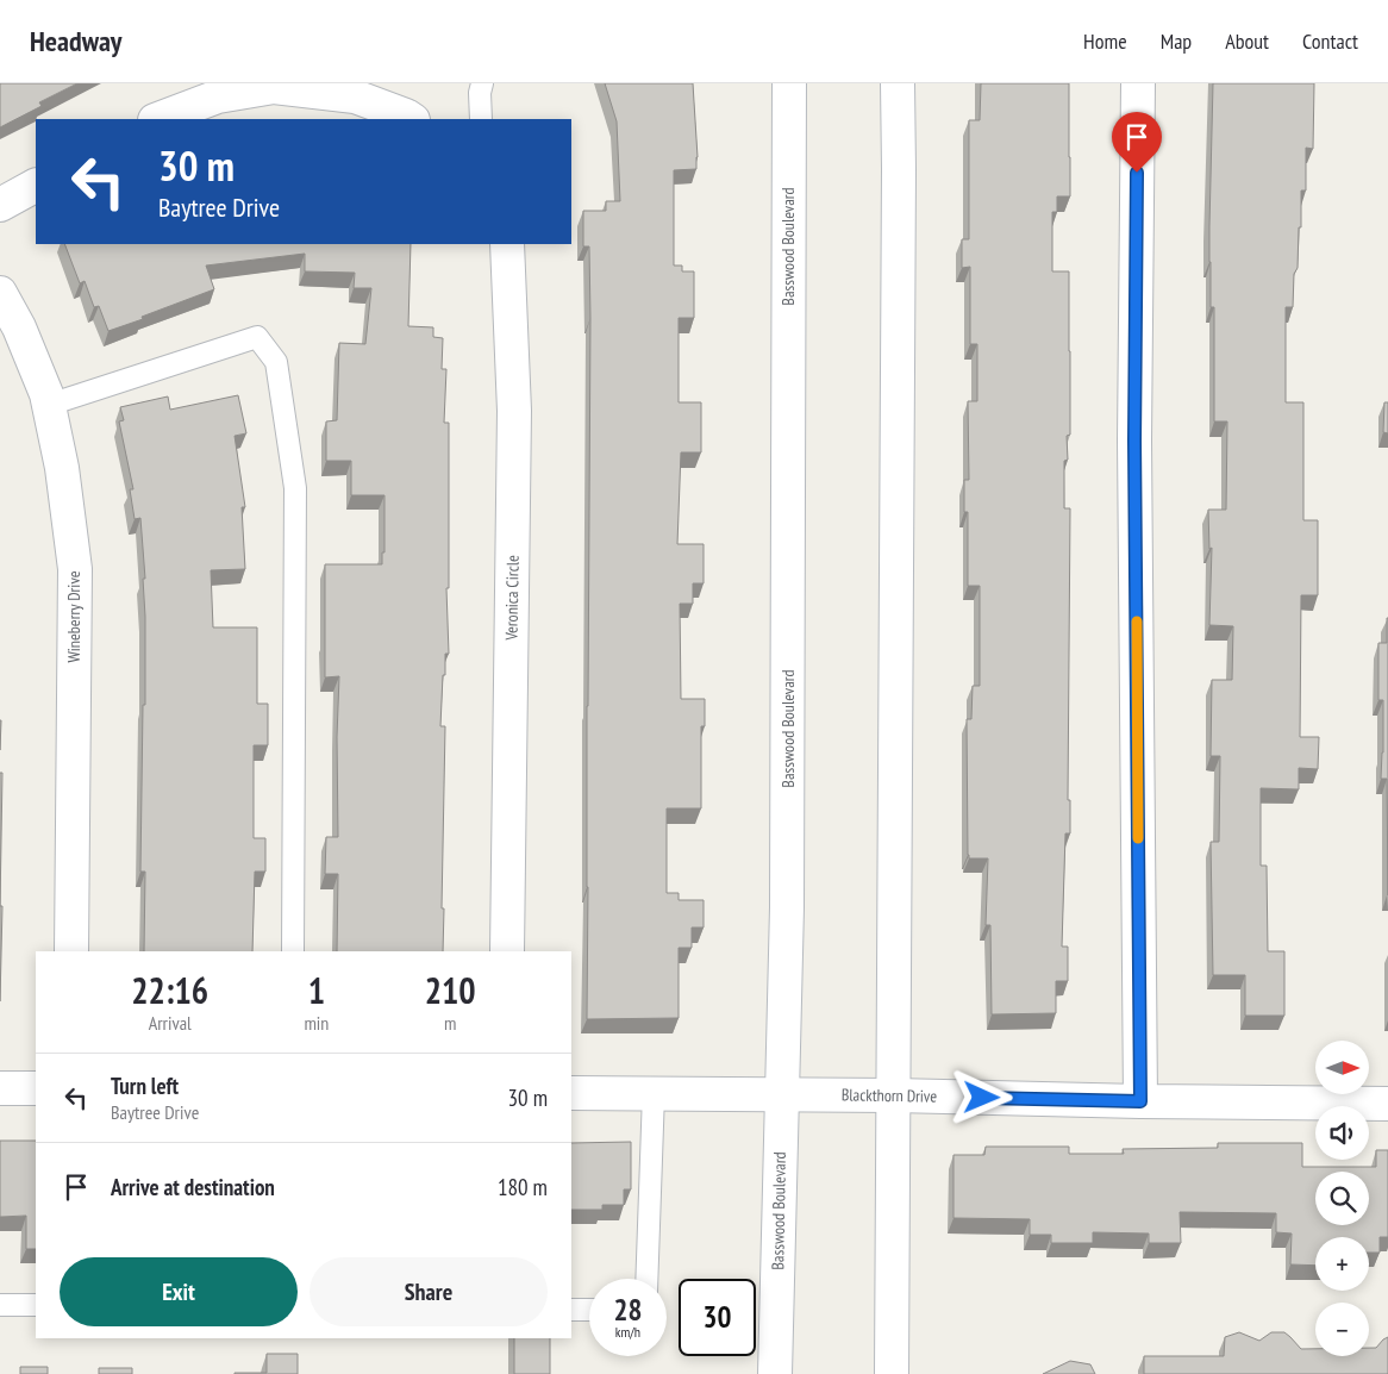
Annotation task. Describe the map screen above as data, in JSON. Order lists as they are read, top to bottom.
{
  "streets": {
    "street": [
      "Basswood Boulevard",
      "Veronica Circle",
      "Wineberry Drive",
      "Blackthorn Drive"
    ]
  },
  "crossings": [
    ["Basswood Boulevard", "Blackthorn Drive"]
  ],
  "north": "right",
  "page": {
    "header": "Headway",
    "nav": [
      "Home",
      "Map",
      "About",
      "Contact"
    ],
    "turn": ["30 m", "Baytree Drive"],
    "eta": [
      "22:16",
      "Arrival",
      "1",
      "min",
      "210",
      "m"
    ],
    "map_buttons": ["+", "−"],
    "list": [
      {
        "name": "Turn left",
        "note": "Baytree Drive",
        "value": "30 m"
      },
      {
        "name": "Arrive at destination",
        "value": "180 m"
      }
    ],
    "buttons": ["Exit", "Share"],
    "speed": "28 km/h",
    "limit": "30"
  }
}
